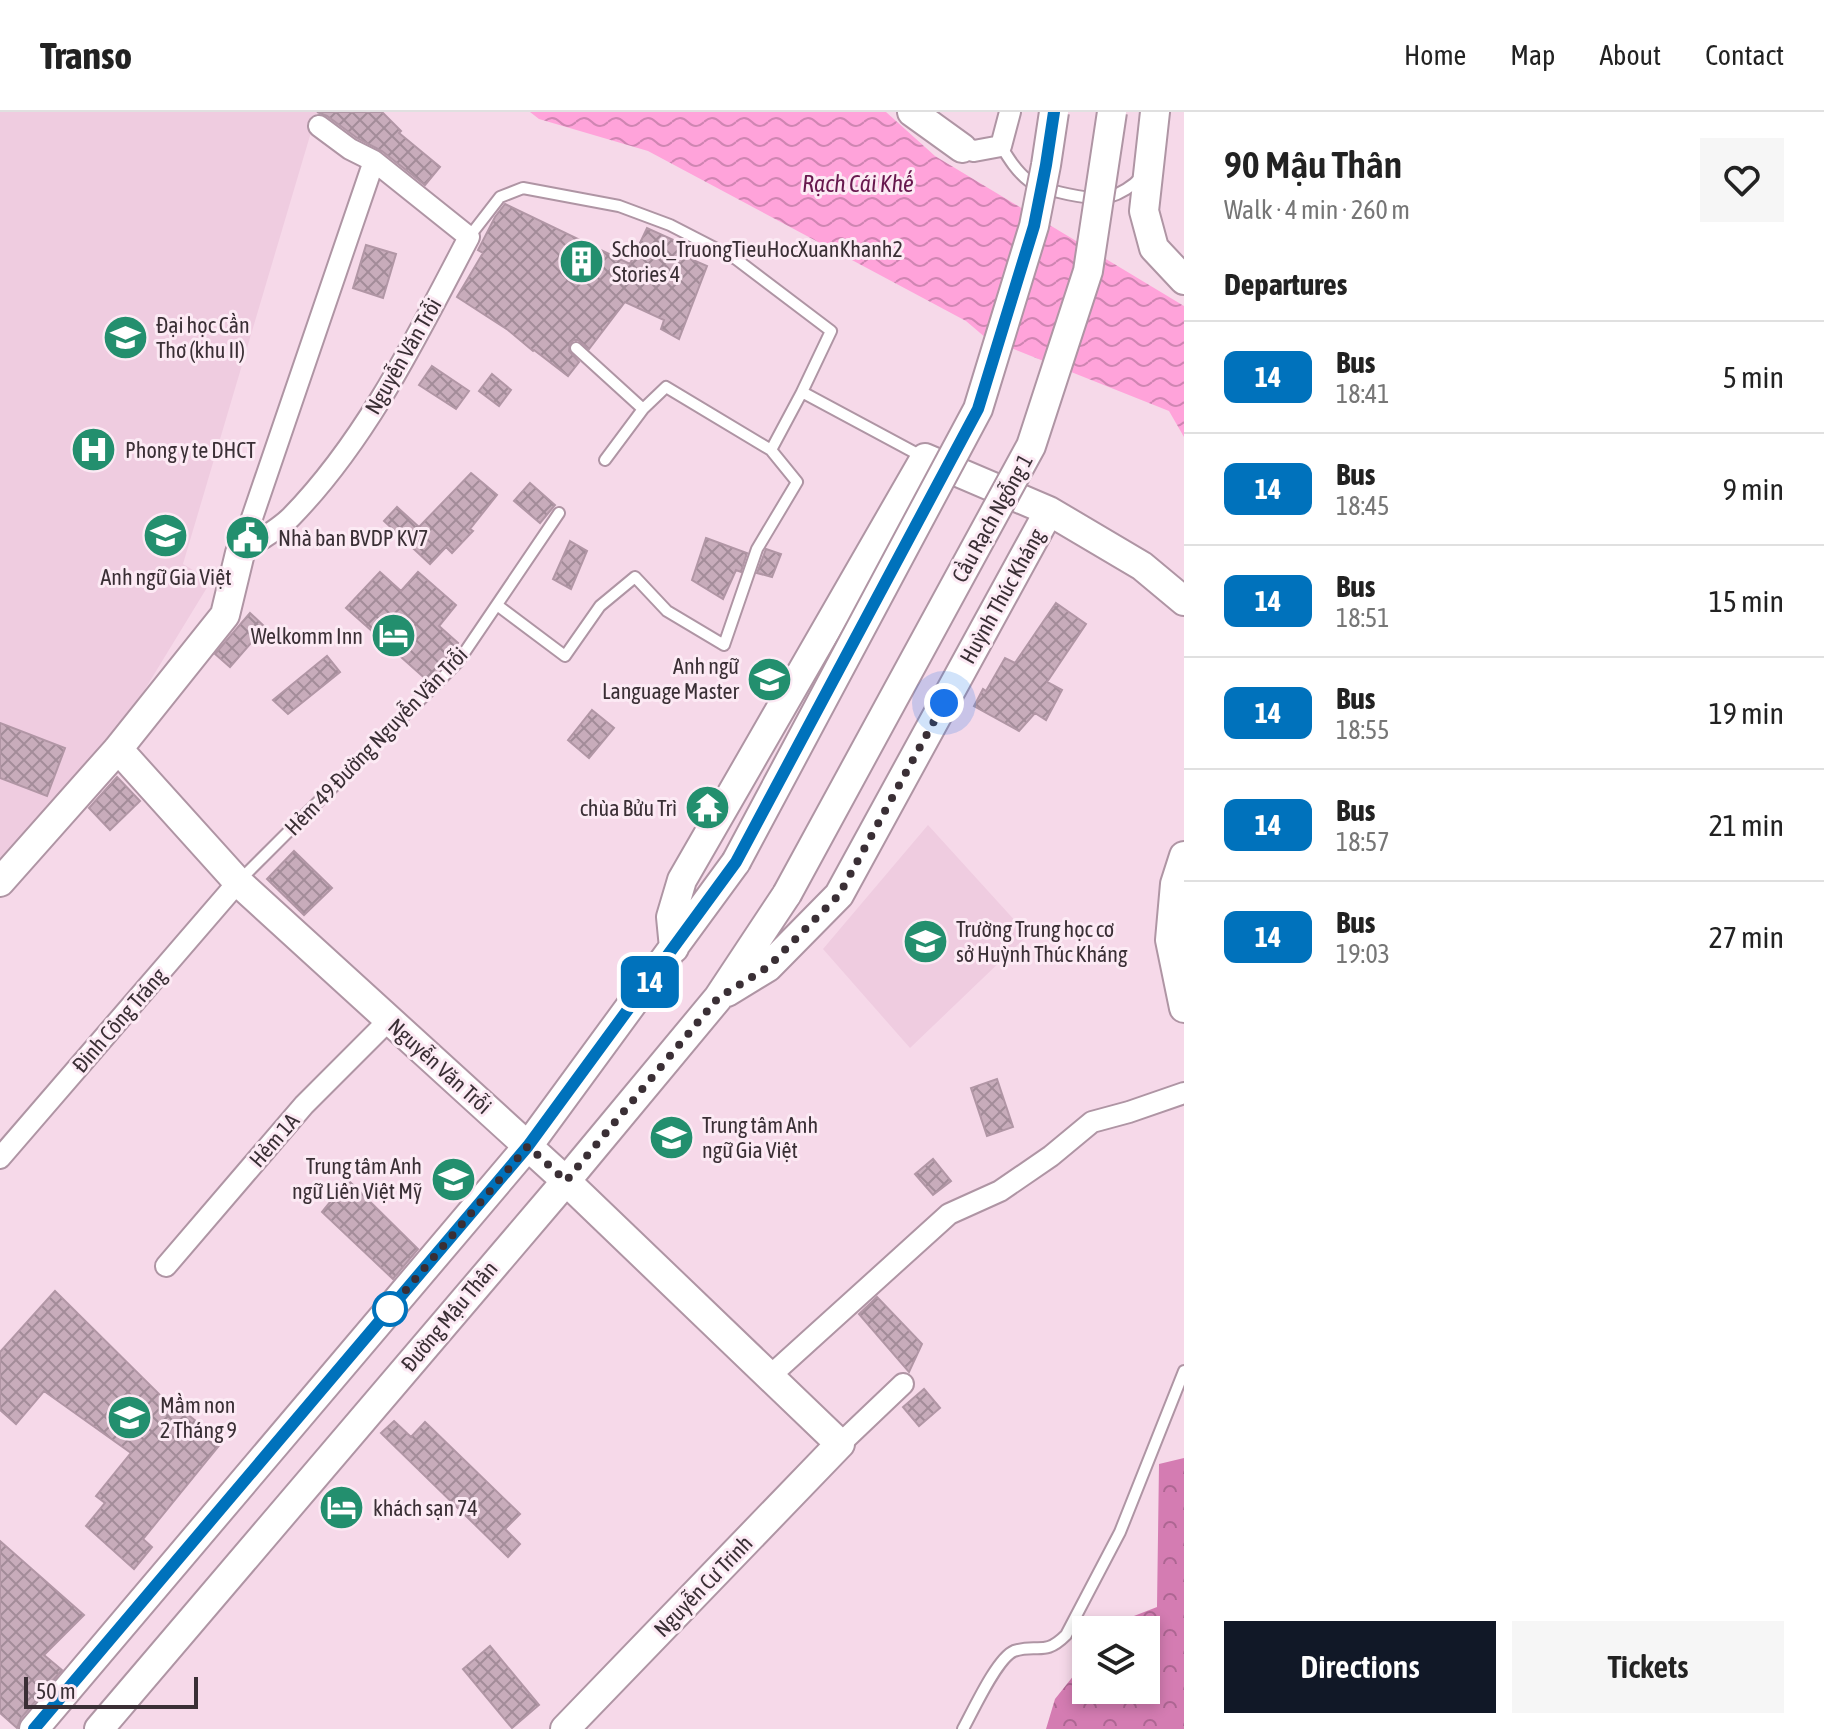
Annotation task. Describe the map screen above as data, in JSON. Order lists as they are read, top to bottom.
{
  "streets": {
    "main road": [
      "Nguyễn Văn Trỗi",
      "Cầu Rạch Ngỗng 1",
      "Huỳnh Thúc Kháng",
      "Đường Mậu Thân",
      "Nguyễn Cư Trinh"
    ],
    "street": ["Đinh Công Tráng", "Hẻm 1A"],
    "lane": ["Hẻm 49 Đường Nguyễn Văn Trỗi"]
  },
  "crossings": [
    ["Nguyễn Văn Trỗi", "Hẻm 49 Đường Nguyễn Văn Trỗi"],
    ["Nguyễn Văn Trỗi", "Đinh Công Tráng"],
    ["Nguyễn Văn Trỗi", "Hẻm 1A"],
    ["Nguyễn Văn Trỗi", "Đường Mậu Thân"],
    ["Cầu Rạch Ngỗng 1", "Đường Mậu Thân"],
    ["Huỳnh Thúc Kháng", "Đường Mậu Thân"],
    ["Hẻm 49 Đường Nguyễn Văn Trỗi", "Đinh Công Tráng"]
  ],
  "water": ["Rạch Cái Khế"],
  "places": {
    "building": ["School_TruongTieuHocXuanKhanh2 Stories 4"],
    "school or university": [
      "Đại học Cần Thơ (khu II)",
      "Anh ngữ Gia Việt",
      "Anh ngữ Language Master",
      "Trường Trung học cơ sở Huỳnh Thúc Kháng",
      "Trung tâm Anh ngữ Gia Việt",
      "Trung tâm Anh ngữ Liên Việt Mỹ",
      "Mầm non 2 Tháng 9"
    ],
    "hospital": ["Phong y te DHCT"],
    "public building": ["Nhà ban BVDP KV7"],
    "hotel": ["Welkomm Inn", "khách sạn 74"],
    "temple": ["chùa Bửu Trì"]
  },
  "lines": ["bus line 14"],
  "scale_bar": "50 m",
  "page": {
    "header": "Transo",
    "nav": [
      "Home",
      "Map",
      "About",
      "Contact"
    ],
    "on_map": "14",
    "heading": [
      ["90 Mậu Thân", "Walk · 4 min · 260 m"],
      "Departures"
    ],
    "list": [
      {
        "mark": "14",
        "name": "Bus",
        "note": "18:41",
        "value": "5 min"
      },
      {
        "mark": "14",
        "name": "Bus",
        "note": "18:45",
        "value": "9 min"
      },
      {
        "mark": "14",
        "name": "Bus",
        "note": "18:51",
        "value": "15 min"
      },
      {
        "mark": "14",
        "name": "Bus",
        "note": "18:55",
        "value": "19 min"
      },
      {
        "mark": "14",
        "name": "Bus",
        "note": "18:57",
        "value": "21 min"
      },
      {
        "mark": "14",
        "name": "Bus",
        "note": "19:03",
        "value": "27 min"
      }
    ],
    "buttons": ["Directions", "Tickets"],
    "scale": "50 m"
  }
}
